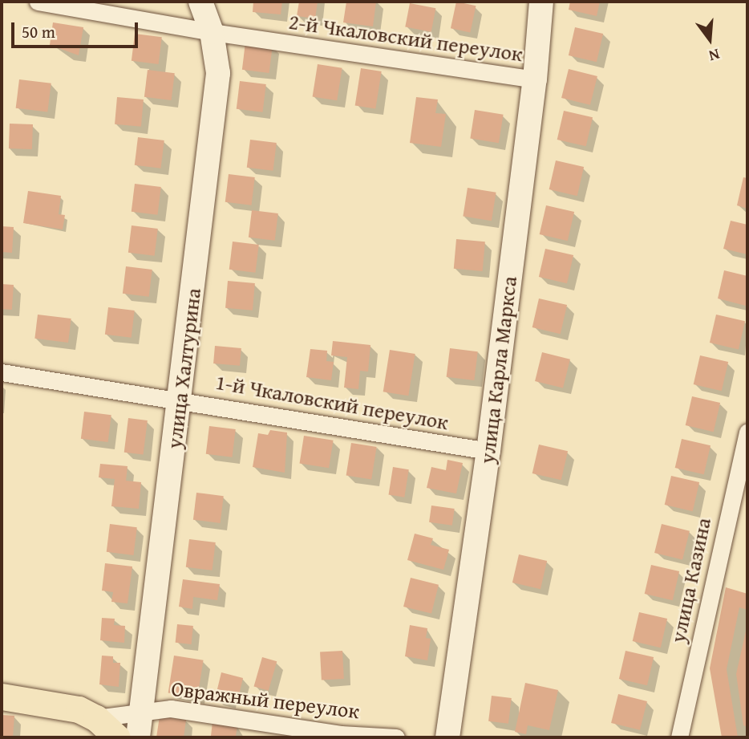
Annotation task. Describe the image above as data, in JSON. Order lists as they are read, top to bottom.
{
  "streets": {
    "street": [
      "2-й Чкаловский переулок",
      "улица Халтурина",
      "улица Карла Маркса",
      "1-й Чкаловский переулок",
      "улица Казина",
      "Овражный переулок"
    ]
  },
  "crossings": [
    ["2-й Чкаловский переулок", "улица Халтурина"],
    ["2-й Чкаловский переулок", "улица Карла Маркса"],
    ["улица Халтурина", "1-й Чкаловский переулок"],
    ["улица Халтурина", "Овражный переулок"],
    ["улица Карла Маркса", "1-й Чкаловский переулок"]
  ],
  "scale_bar": "50 m",
  "north": "bottom"
}
